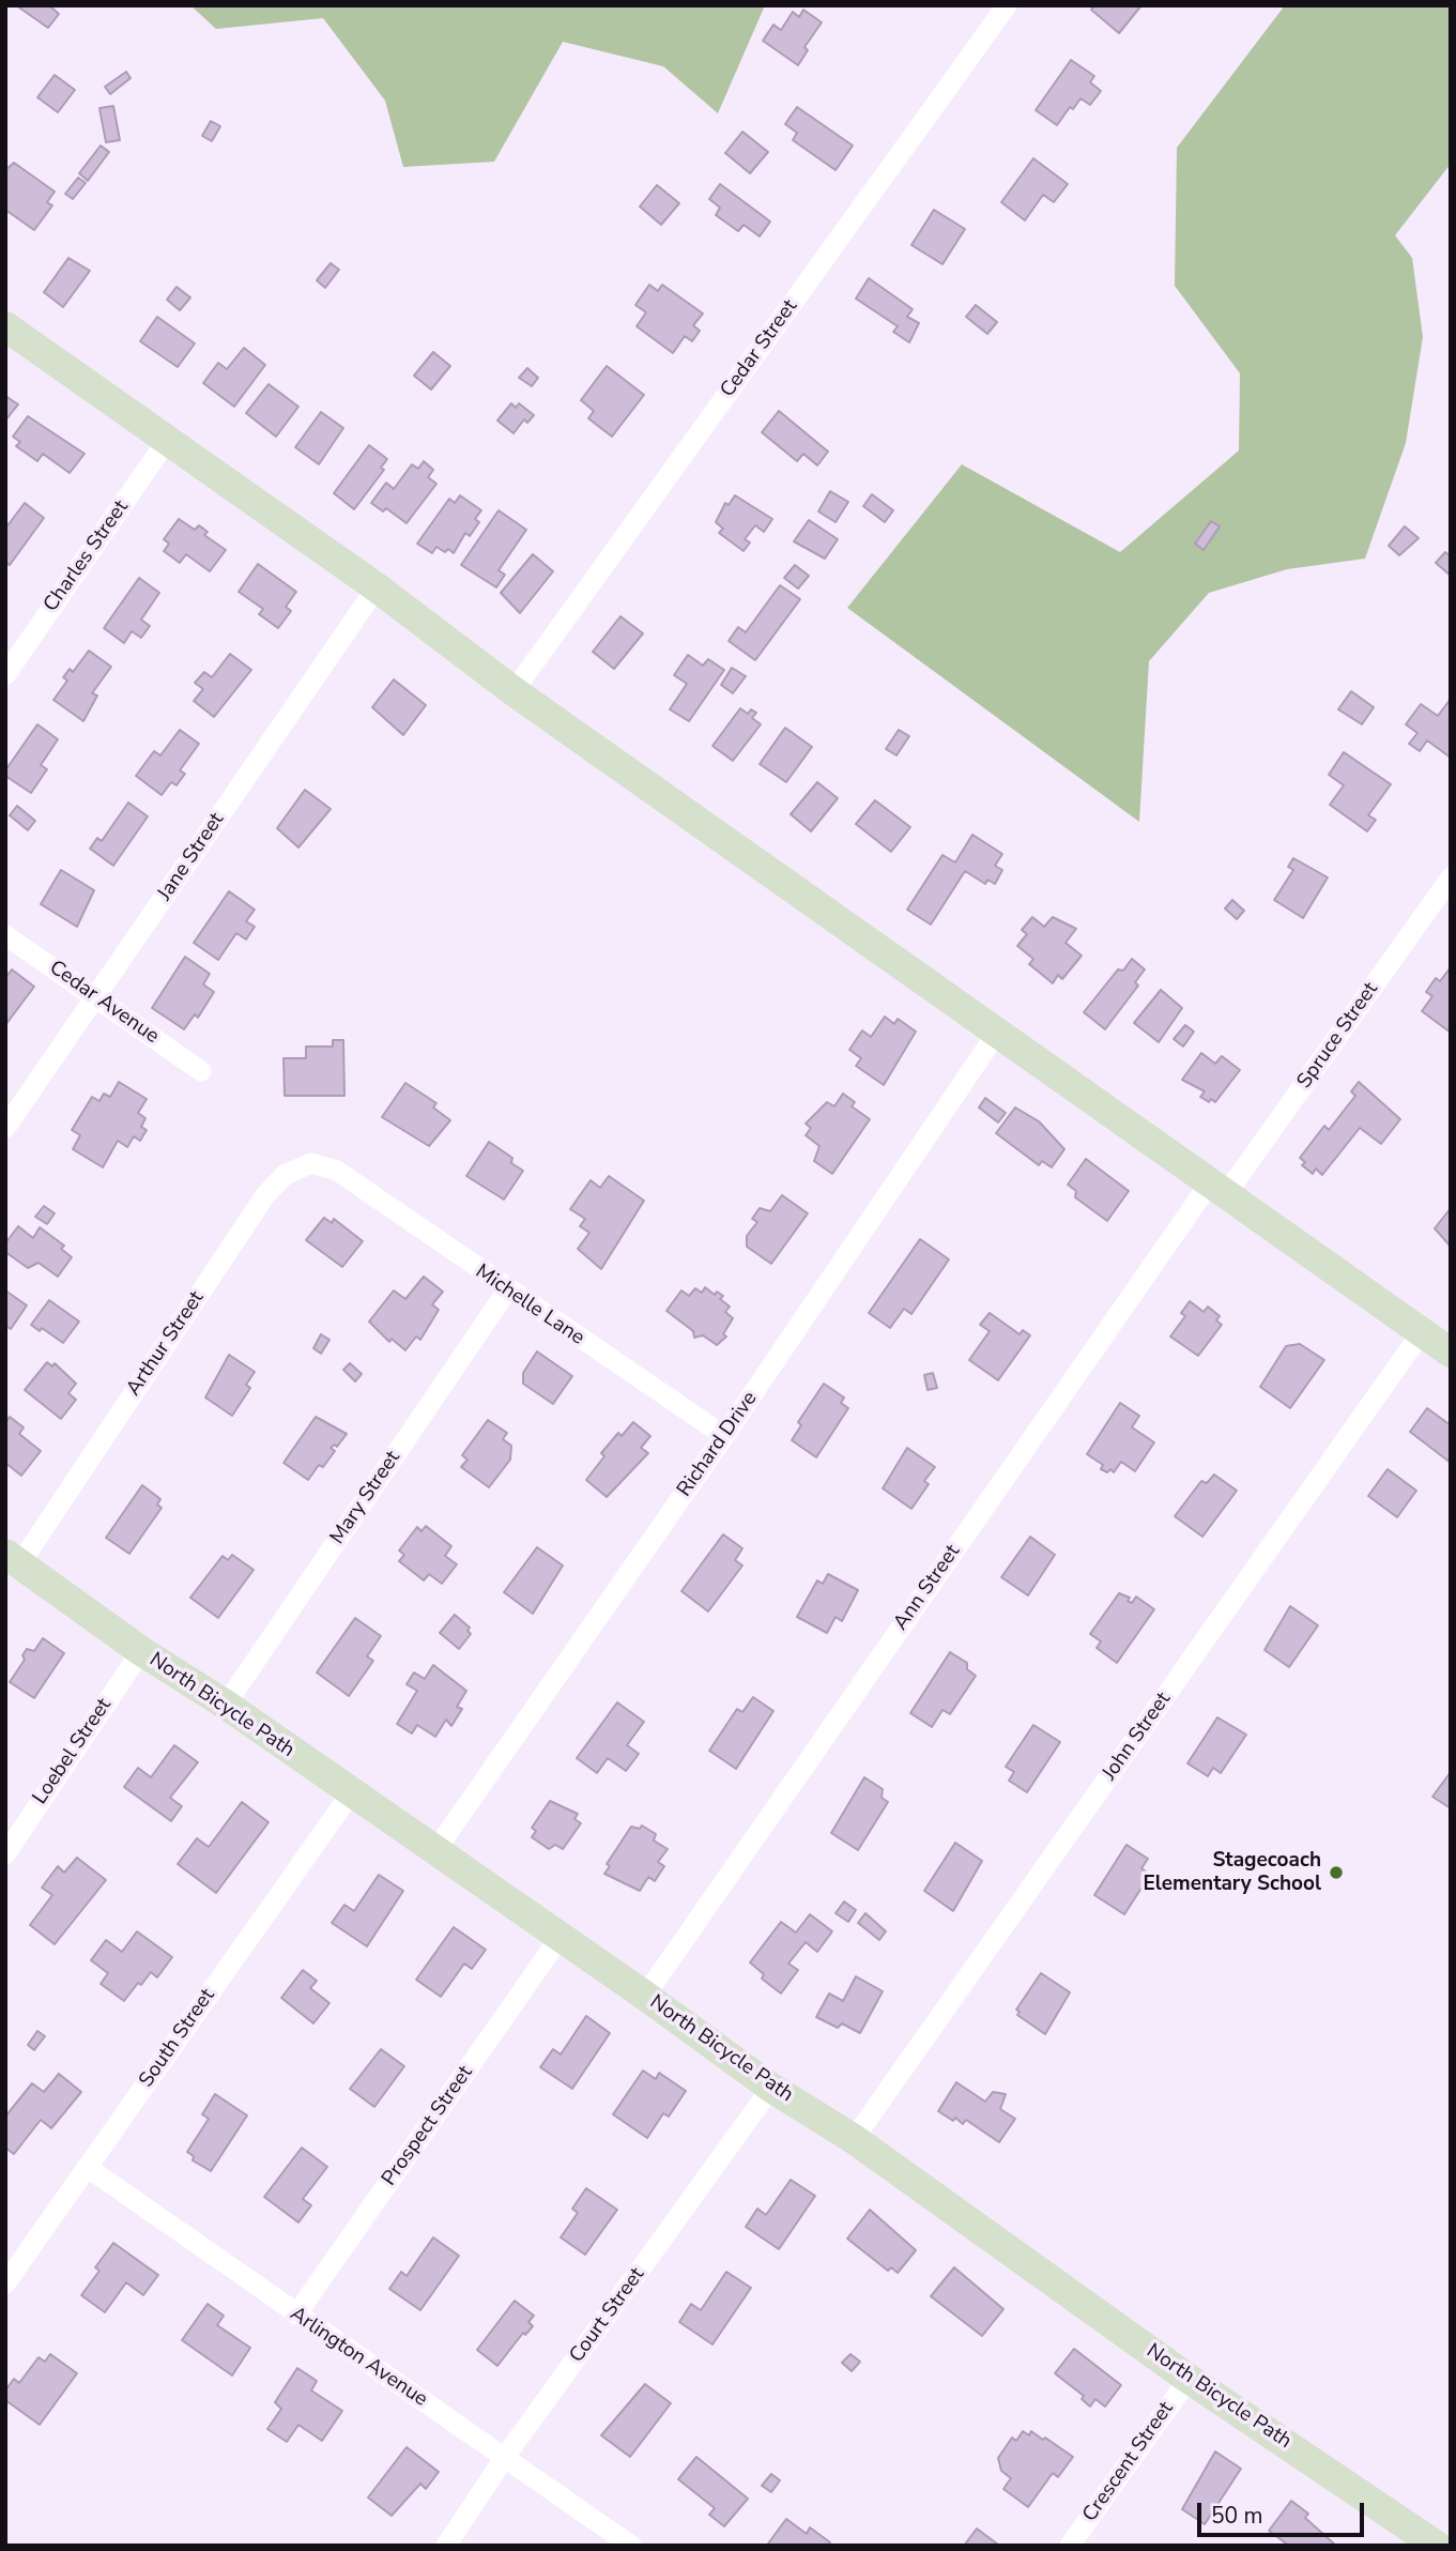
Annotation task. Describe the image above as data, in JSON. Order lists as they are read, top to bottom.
{
  "streets": {
    "street": [
      "Cedar Street",
      "Charles Street",
      "Jane Street",
      "Cedar Avenue",
      "Spruce Street",
      "Michelle Lane",
      "Arthur Street",
      "Richard Drive",
      "Mary Street",
      "Ann Street",
      "North Bicycle Path",
      "John Street",
      "Loebel Street",
      "South Street",
      "Prospect Street",
      "Court Street",
      "Arlington Avenue",
      "Crescent Street"
    ]
  },
  "crossings": [
    ["Jane Street", "Cedar Avenue"],
    ["Spruce Street", "Ann Street"],
    ["Michelle Lane", "Arthur Street"],
    ["Michelle Lane", "Richard Drive"],
    ["Michelle Lane", "Mary Street"],
    ["Arthur Street", "North Bicycle Path"],
    ["Richard Drive", "North Bicycle Path"],
    ["Mary Street", "North Bicycle Path"],
    ["Ann Street", "North Bicycle Path"],
    ["North Bicycle Path", "John Street"],
    ["North Bicycle Path", "Loebel Street"],
    ["North Bicycle Path", "South Street"],
    ["North Bicycle Path", "Prospect Street"],
    ["North Bicycle Path", "Court Street"],
    ["North Bicycle Path", "Crescent Street"],
    ["South Street", "Arlington Avenue"],
    ["Prospect Street", "Arlington Avenue"],
    ["Court Street", "Arlington Avenue"]
  ],
  "places": ["Stagecoach Elementary School"],
  "scale_bar": "50 m"
}
